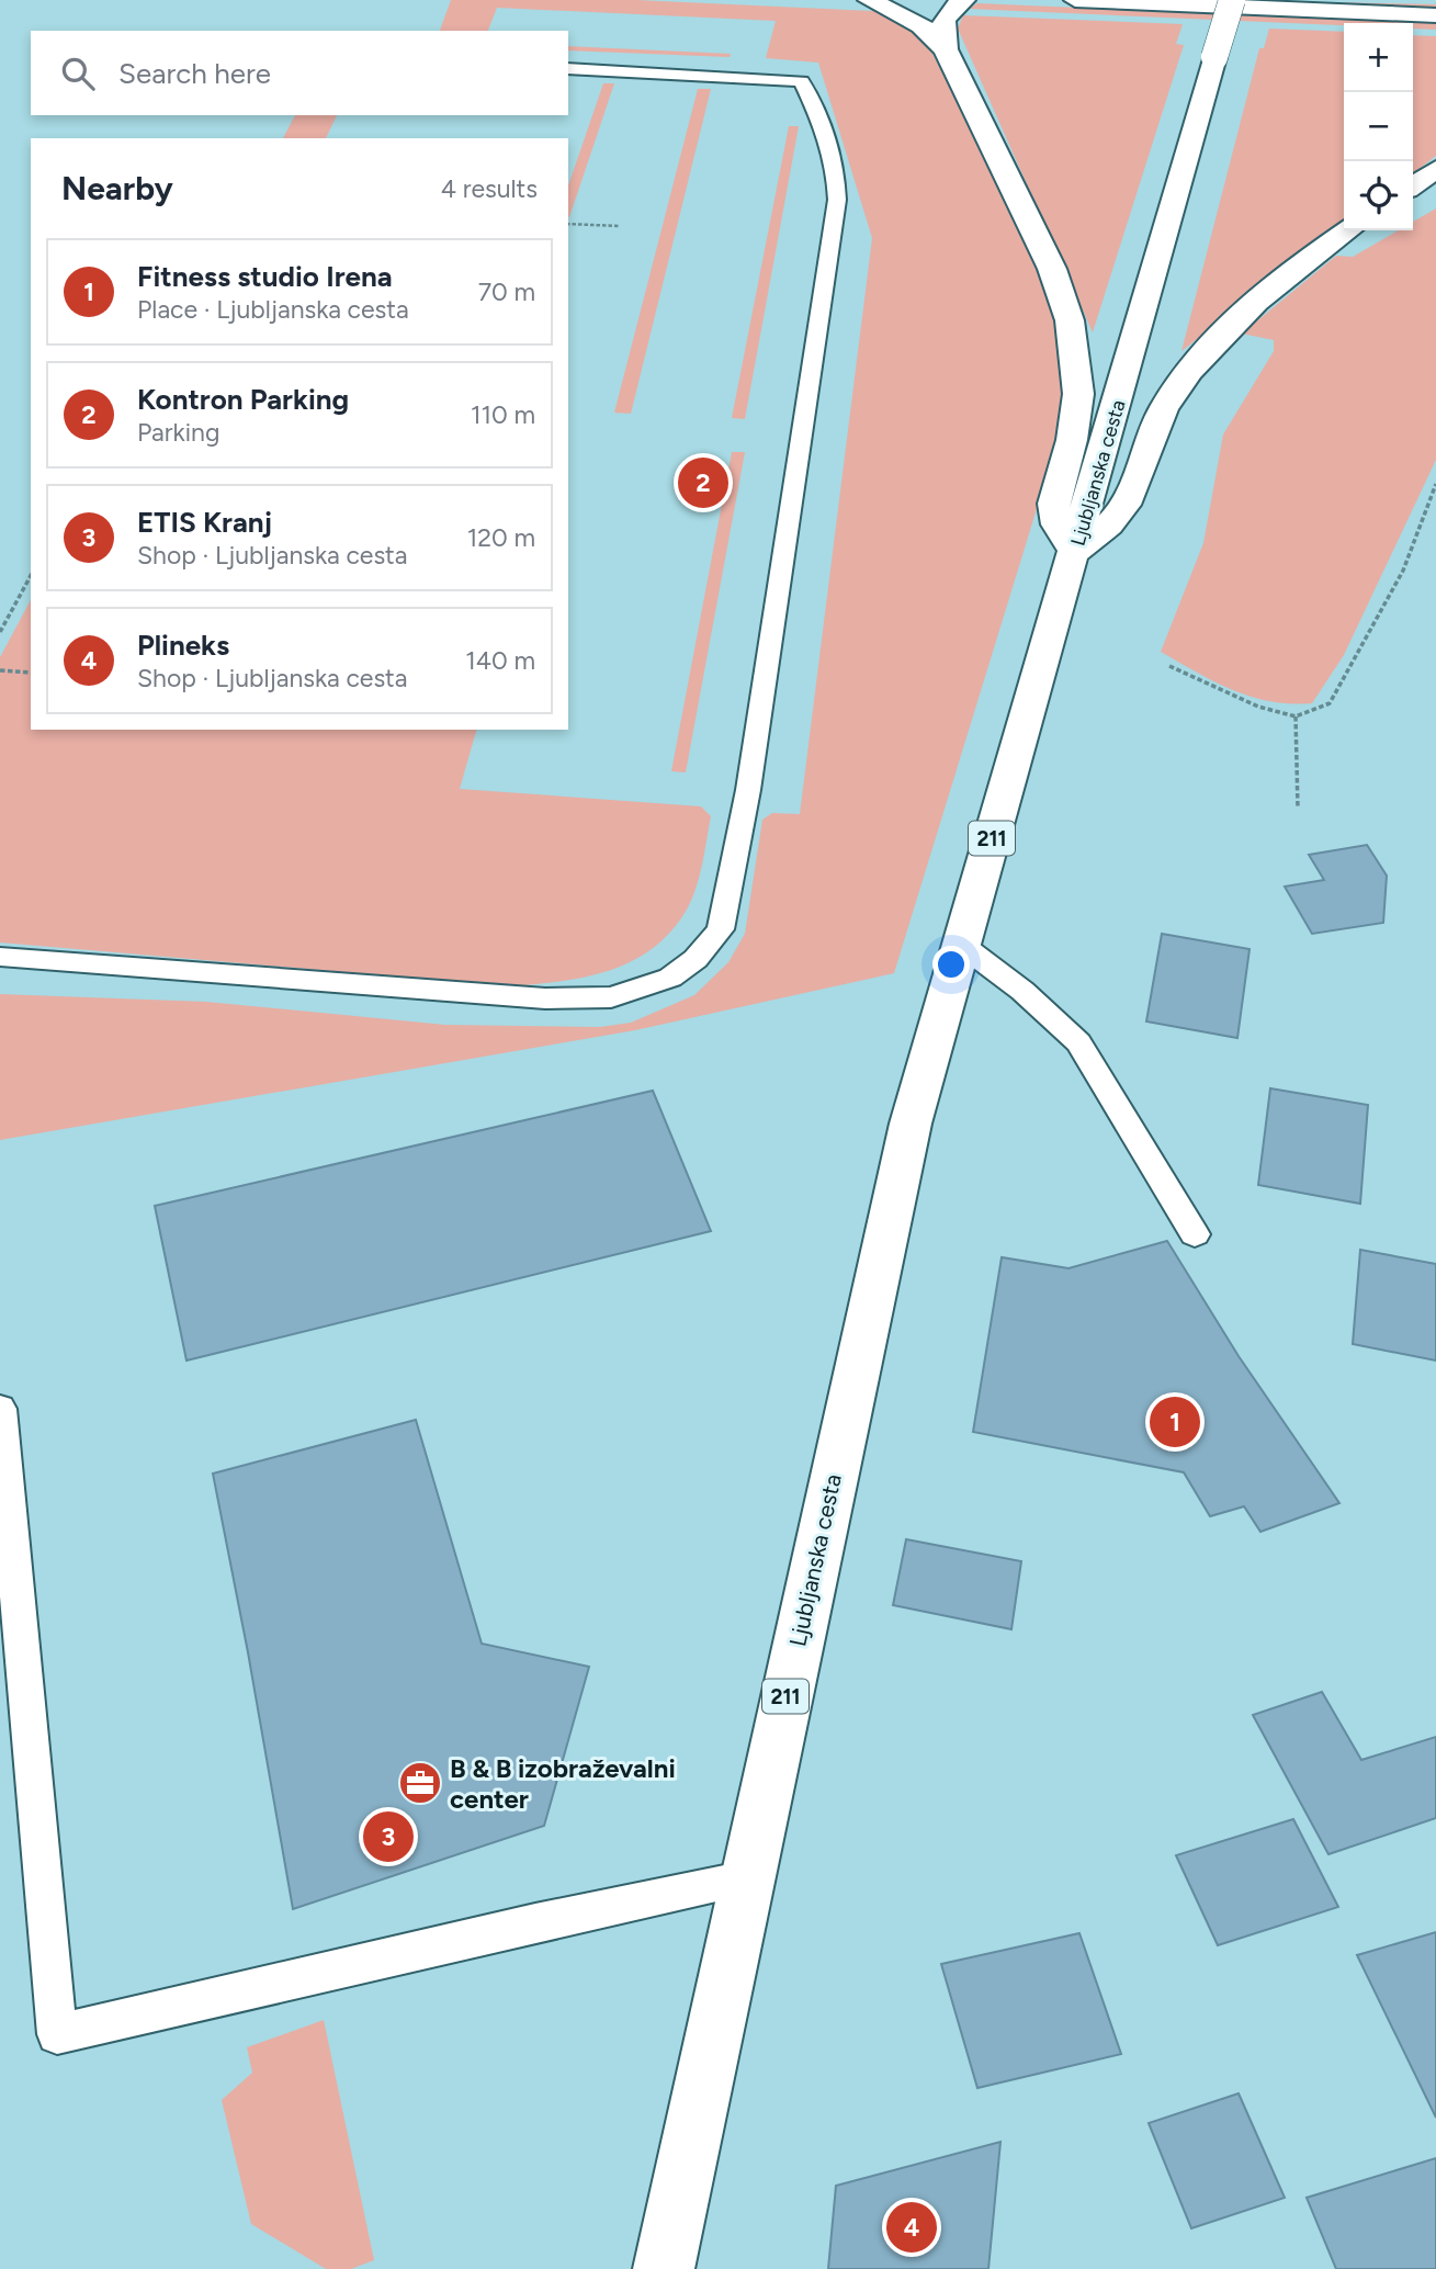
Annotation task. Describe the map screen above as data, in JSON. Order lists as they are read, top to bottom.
{
  "streets": {
    "main road": ["Ljubljanska cesta", "211"]
  },
  "places": {
    "office": ["B & B izobraževalni center"]
  },
  "page": {
    "map_buttons": ["+", "−"],
    "search": "Search here",
    "heading": ["Nearby", "4 results"],
    "list": [
      {
        "mark": "1",
        "name": "Fitness studio Irena",
        "note": "Place · Ljubljanska cesta",
        "value": "70 m"
      },
      {
        "mark": "2",
        "name": "Kontron Parking",
        "note": "Parking",
        "value": "110 m"
      },
      {
        "mark": "3",
        "name": "ETIS Kranj",
        "note": "Shop · Ljubljanska cesta",
        "value": "120 m"
      },
      {
        "mark": "4",
        "name": "Plineks",
        "note": "Shop · Ljubljanska cesta",
        "value": "140 m"
      }
    ],
    "pins": [
      "2",
      "1",
      "3",
      "4"
    ]
  }
}
